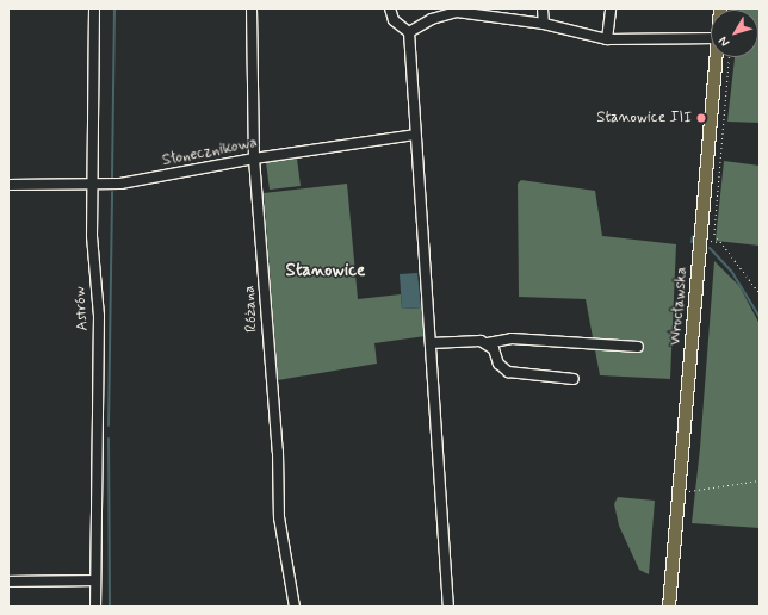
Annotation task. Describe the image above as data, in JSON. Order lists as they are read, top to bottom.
{
  "streets": {
    "main road": ["Wrocławska"],
    "street": ["Słonecznikowa", "Astrów", "Różana"]
  },
  "crossings": [
    ["Słonecznikowa", "Astrów"],
    ["Słonecznikowa", "Różana"]
  ],
  "districts": ["Stanowice"],
  "places": ["Stanowice III"],
  "north": "bottom left"
}
